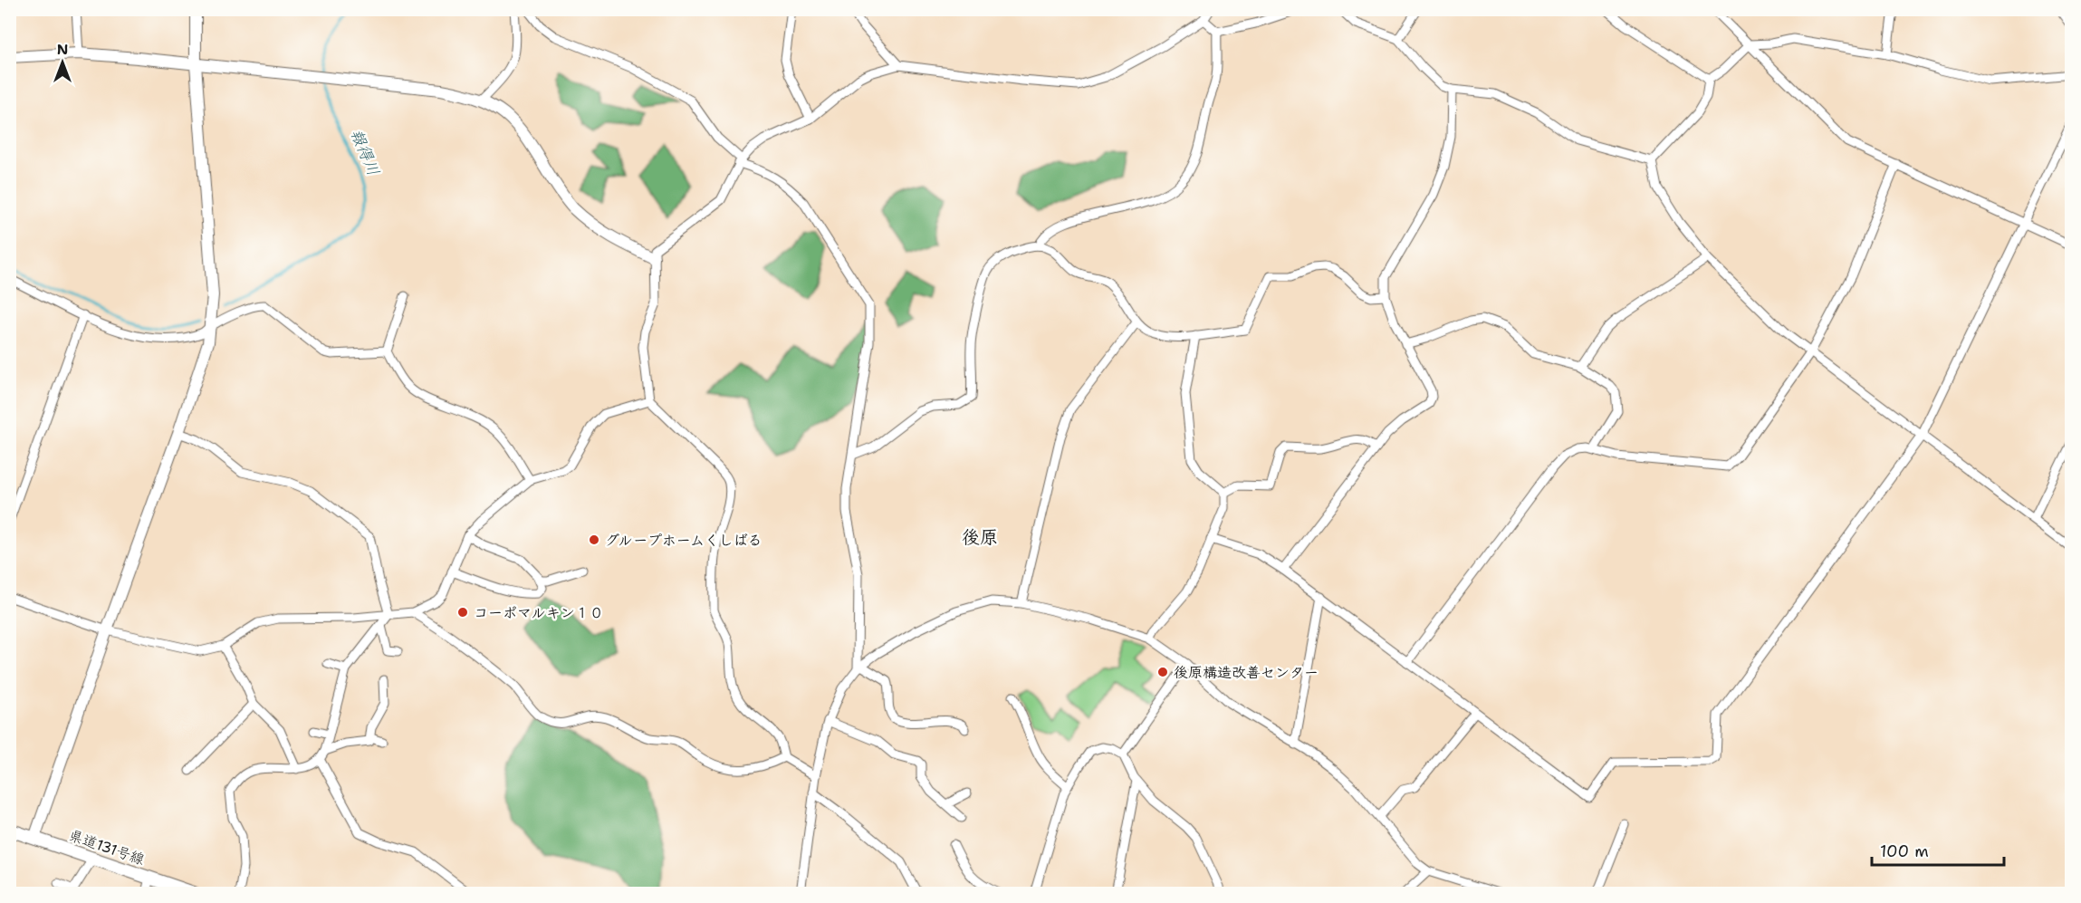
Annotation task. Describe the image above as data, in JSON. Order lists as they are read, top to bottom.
{
  "streets": {
    "main road": ["県道131号線"]
  },
  "districts": ["後原"],
  "water": ["報得川"],
  "places": ["グループホームくしばる", "コーポマルキン１０", "後原構造改善センター"],
  "scale_bar": "100 m",
  "north": "top"
}
